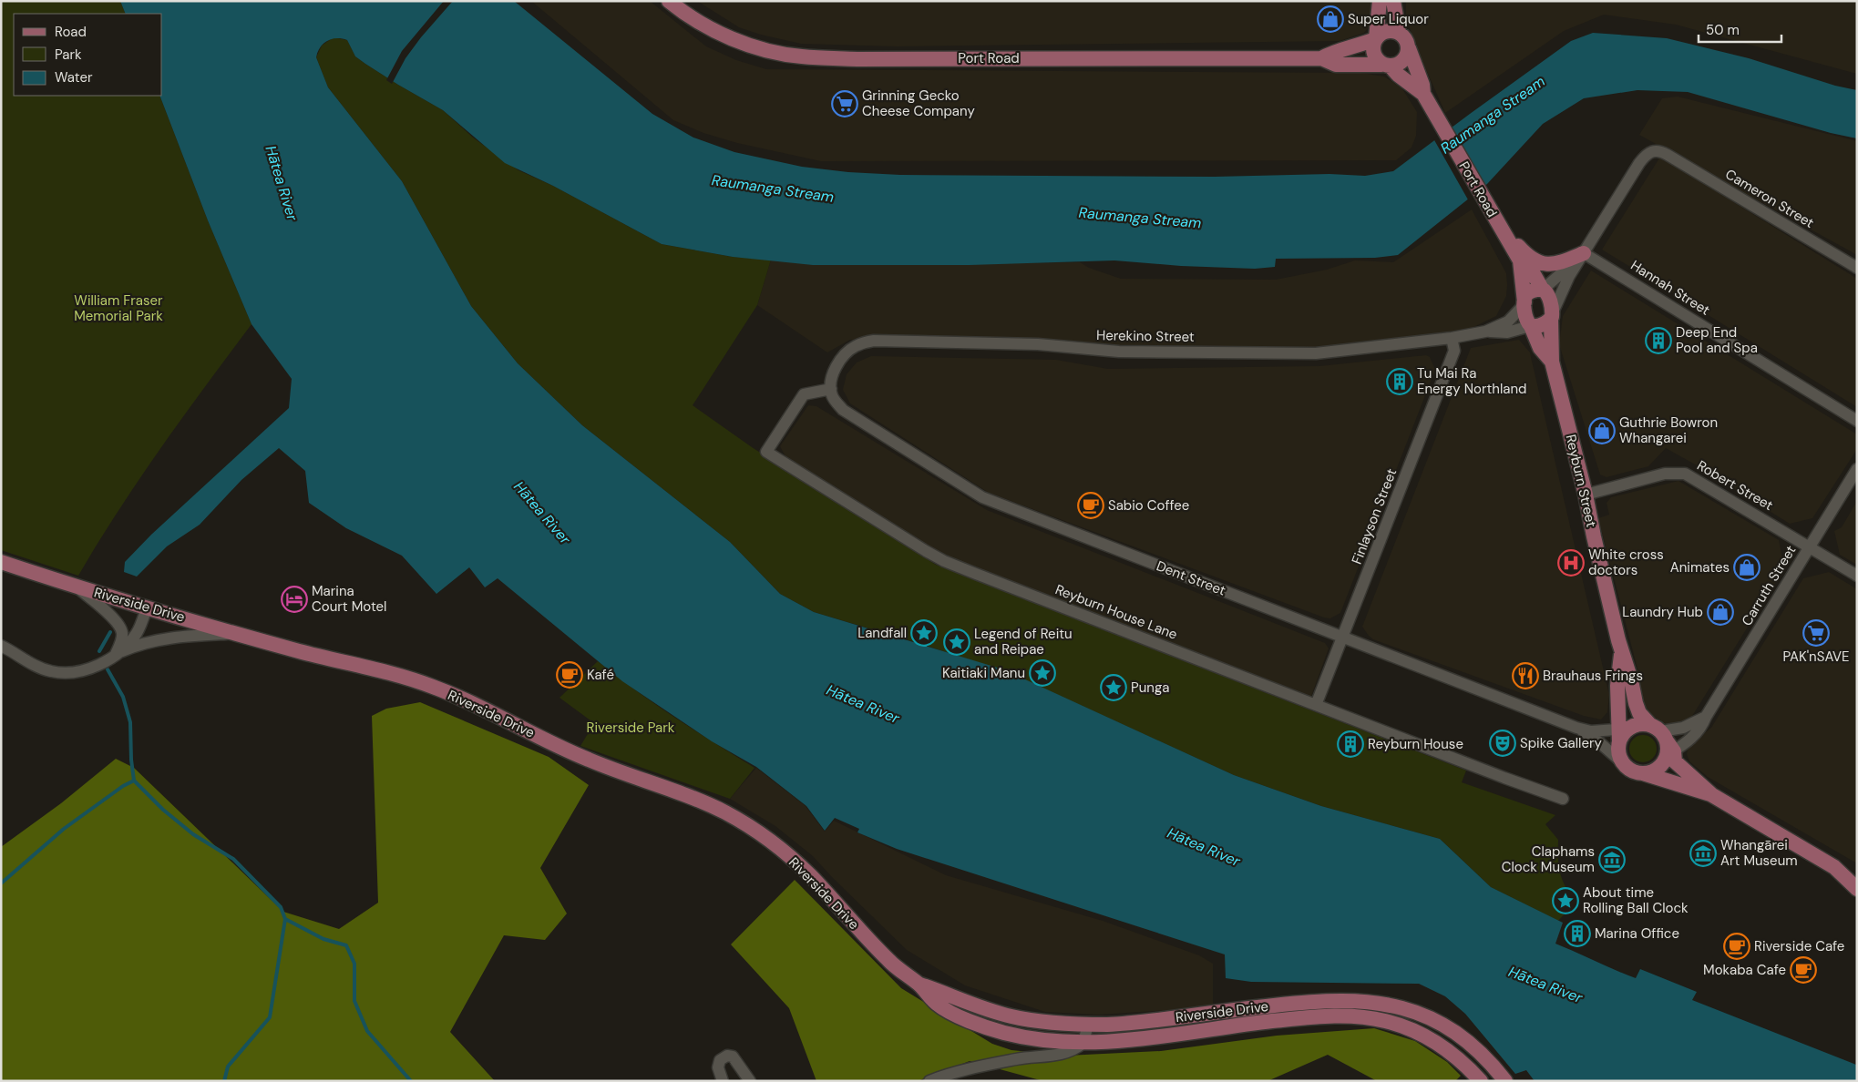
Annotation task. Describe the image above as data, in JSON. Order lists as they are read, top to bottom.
{
  "streets": {
    "main road": ["Port Road", "Reyburn Street", "Riverside Drive"],
    "street": [
      "Cameron Street",
      "Hannah Street",
      "Herekino Street",
      "Robert Street",
      "Finlayson Street",
      "Dent Street",
      "Carruth Street",
      "Reyburn House Lane"
    ]
  },
  "crossings": [
    ["Port Road", "Herekino Street"],
    ["Port Road", "Reyburn Street"],
    ["Cameron Street", "Reyburn Street"],
    ["Hannah Street", "Reyburn Street"],
    ["Herekino Street", "Reyburn Street"],
    ["Herekino Street", "Finlayson Street"],
    ["Herekino Street", "Dent Street"],
    ["Herekino Street", "Reyburn House Lane"],
    ["Reyburn Street", "Robert Street"],
    ["Reyburn Street", "Dent Street"],
    ["Reyburn Street", "Carruth Street"],
    ["Robert Street", "Carruth Street"],
    ["Finlayson Street", "Dent Street"],
    ["Finlayson Street", "Reyburn House Lane"],
    ["Dent Street", "Carruth Street"],
    ["Dent Street", "Reyburn House Lane"]
  ],
  "water": ["Raumanga Stream", "Hātea River"],
  "parks": ["William Fraser Memorial Park", "Riverside Park"],
  "places": {
    "shop": [
      "Super Liquor",
      "Guthrie Bowron Whangarei",
      "Animates",
      "Laundry Hub"
    ],
    "supermarket": ["Grinning Gecko Cheese Company", "PAK'nSAVE"],
    "building": [
      "Deep End Pool and Spa",
      "Tu Mai Ra Energy Northland",
      "Reyburn House",
      "Marina Office"
    ],
    "cafe": [
      "Sabio Coffee",
      "Kafé",
      "Riverside Cafe",
      "Mokaba Cafe"
    ],
    "hospital": ["White cross doctors"],
    "hotel": ["Marina Court Motel"],
    "place": [
      "Landfall",
      "Legend of Reitu and Reipae",
      "Kaitiaki Manu",
      "Punga",
      "About time Rolling Ball Clock"
    ],
    "restaurant": ["Brauhaus Frings"],
    "theatre": ["Spike Gallery"],
    "museum": ["Whangārei Art Museum", "Claphams Clock Museum"]
  },
  "legend": ["Road", "Park", "Water"],
  "scale_bar": "50 m"
}
